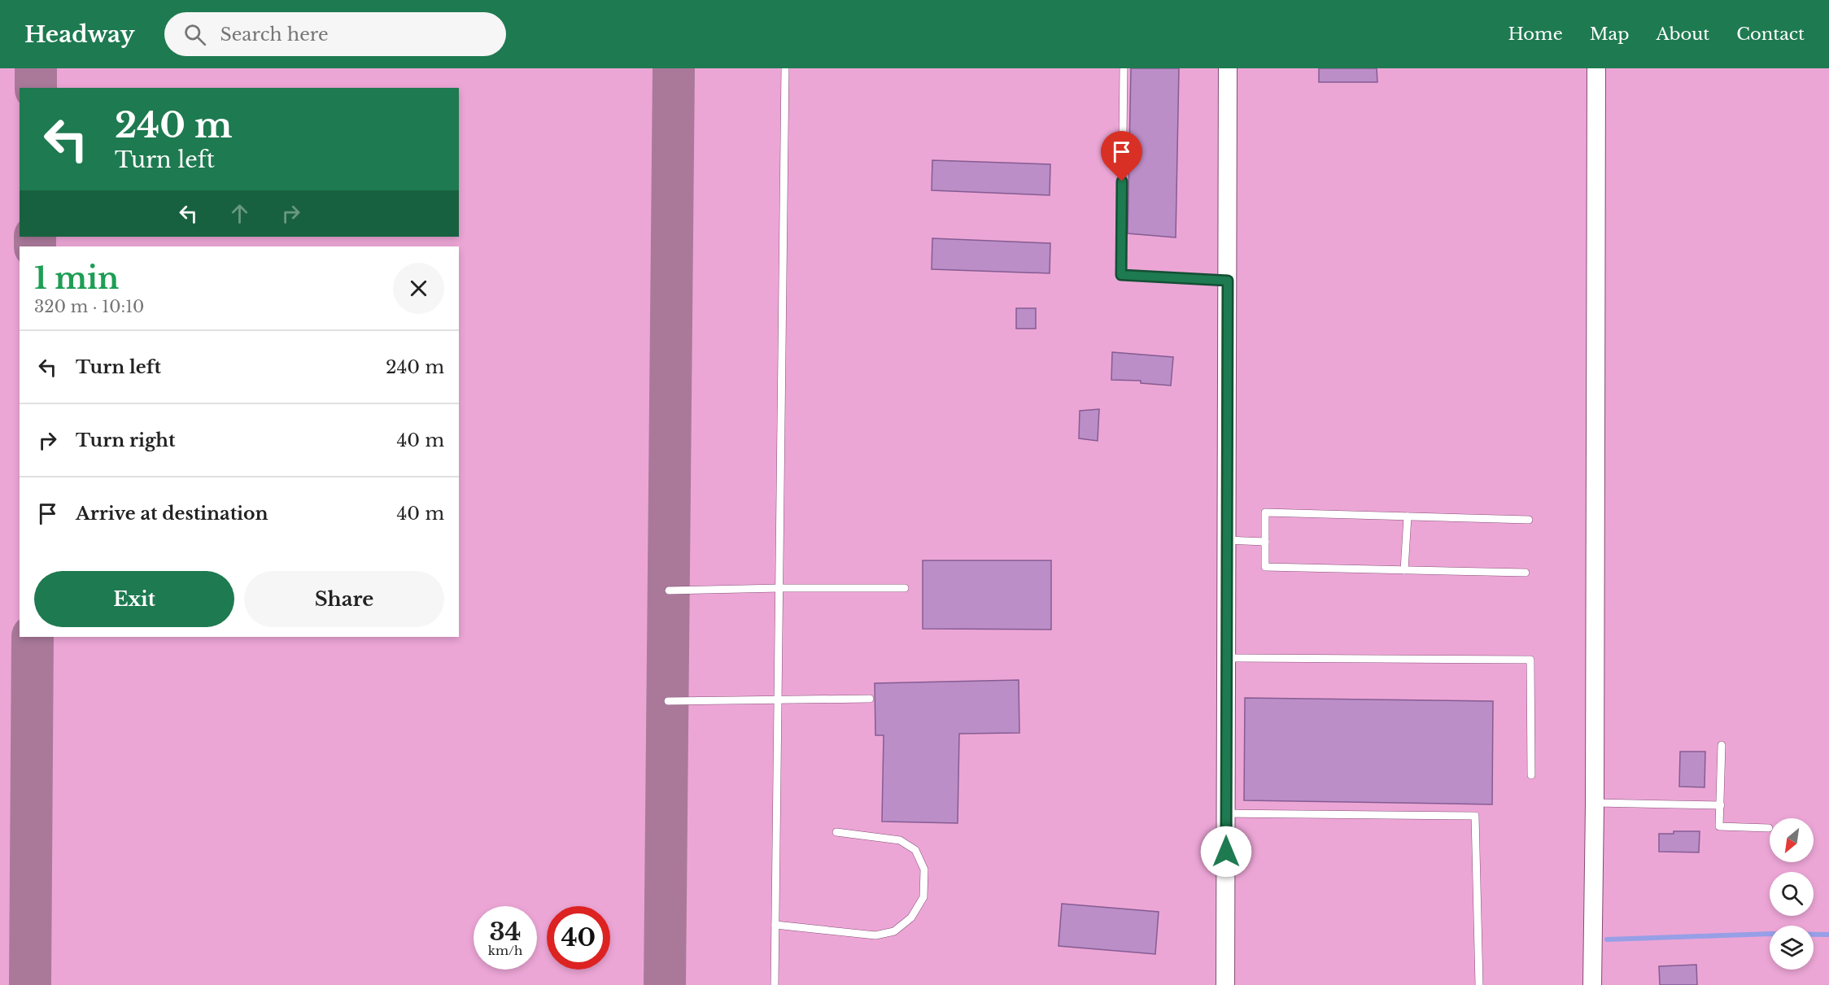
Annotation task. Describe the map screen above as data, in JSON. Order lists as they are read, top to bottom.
{
  "north": "bottom left",
  "page": {
    "header": "Headway",
    "search": "Search here",
    "nav": [
      "Home",
      "Map",
      "About",
      "Contact"
    ],
    "turn": ["240 m", "Turn left"],
    "heading": ["1 min", "320 m · 10:10"],
    "list": [
      {
        "name": "Turn left",
        "value": "240 m"
      },
      {
        "name": "Turn right",
        "value": "40 m"
      },
      {
        "name": "Arrive at destination",
        "value": "40 m"
      }
    ],
    "buttons": ["Exit", "Share"],
    "speed": "34 km/h",
    "limit": "40"
  }
}
